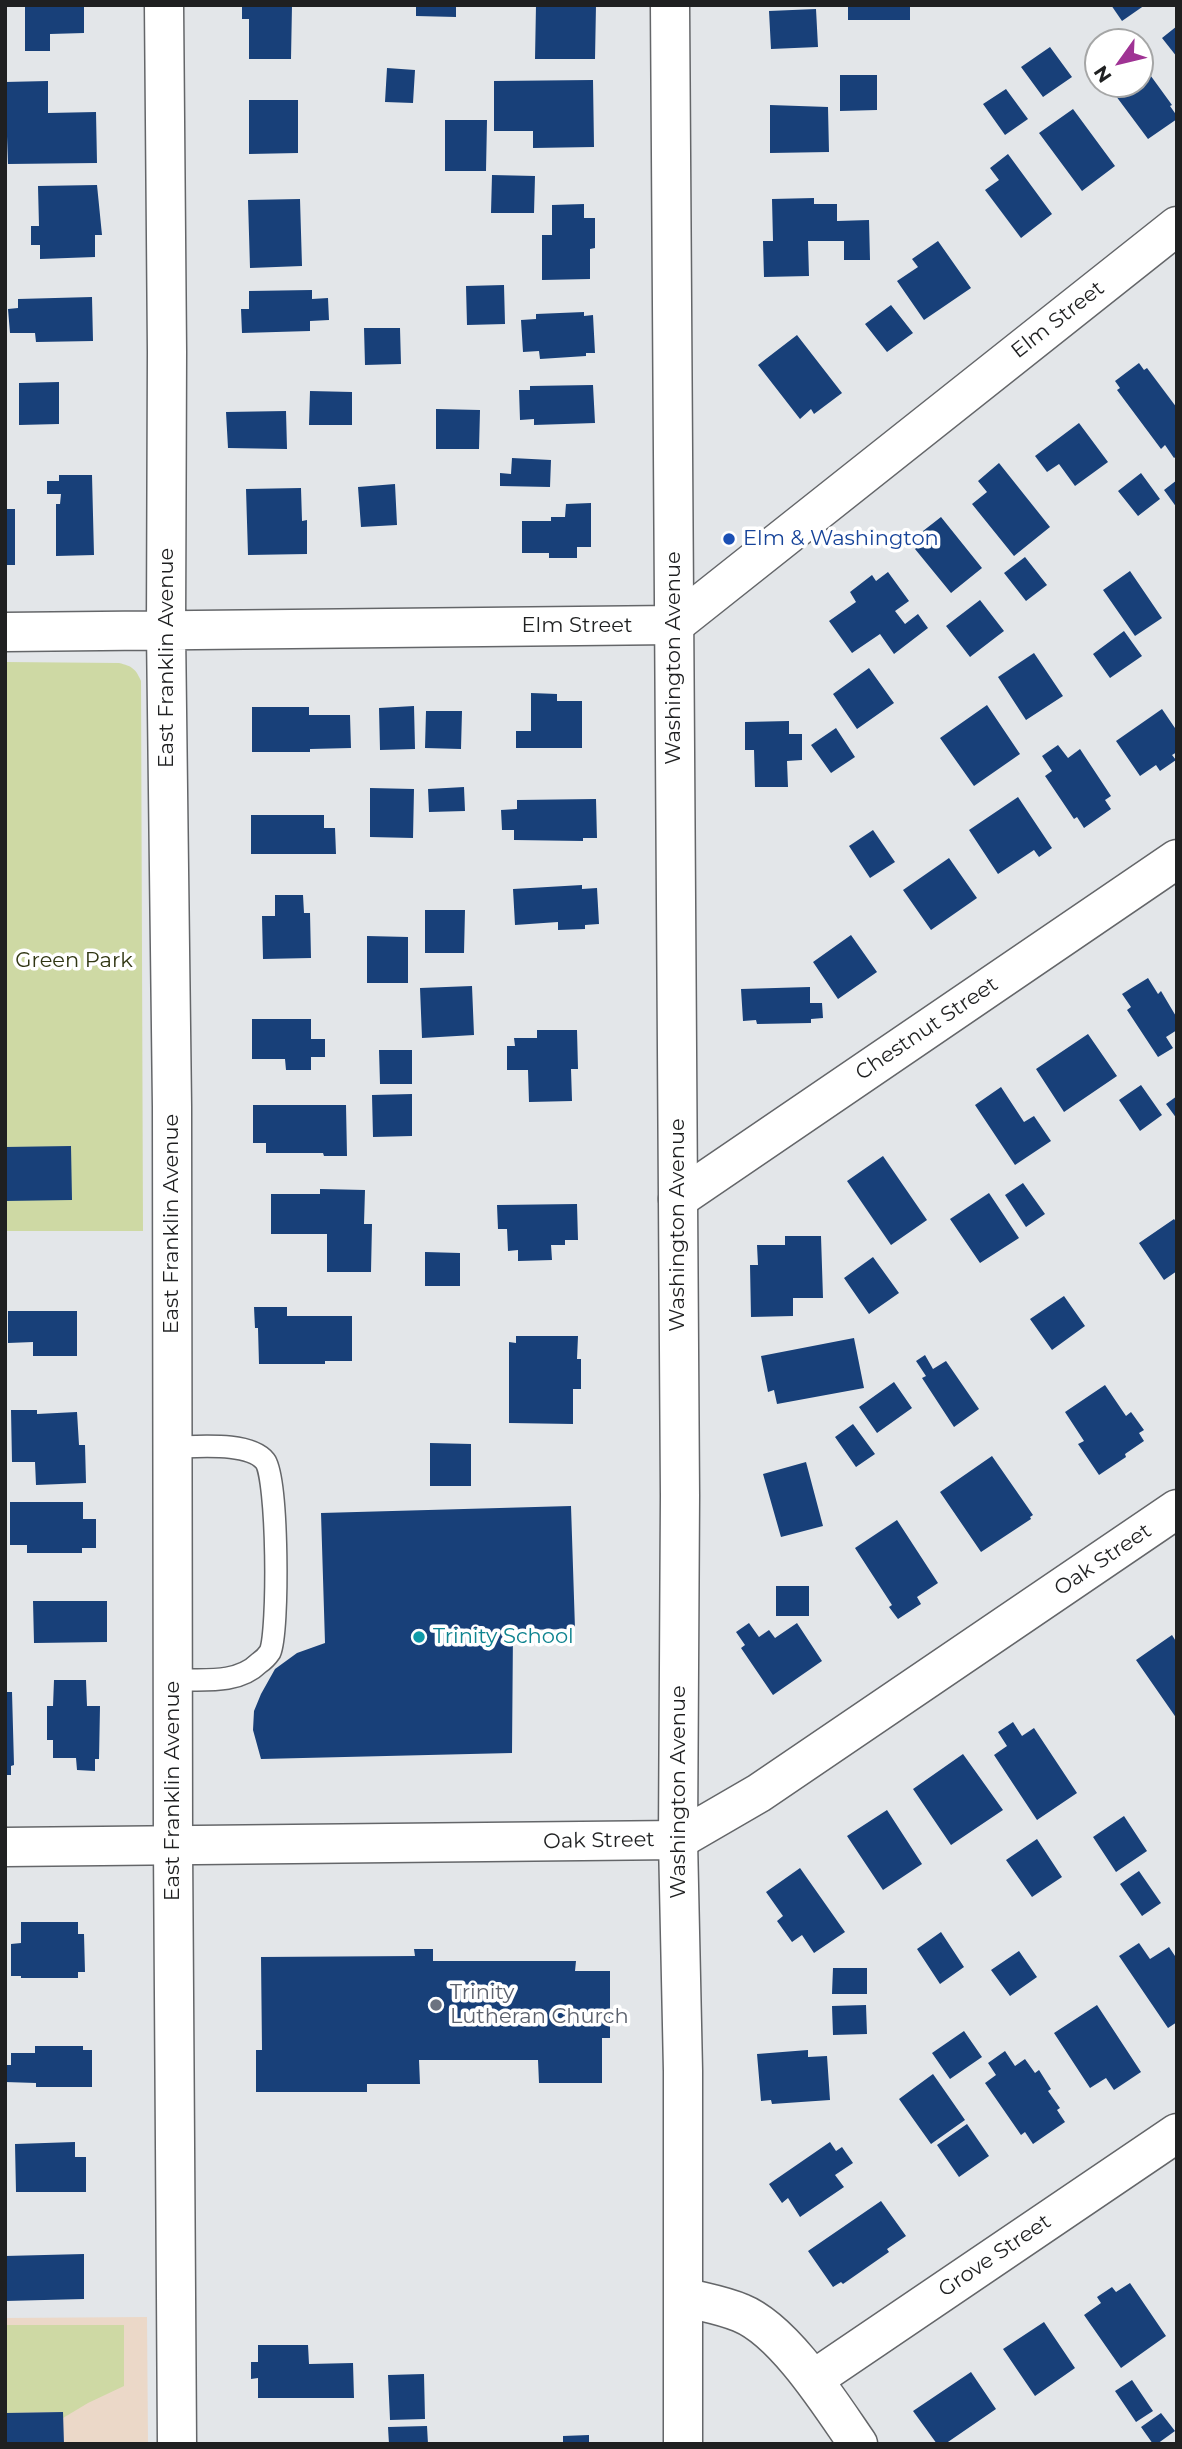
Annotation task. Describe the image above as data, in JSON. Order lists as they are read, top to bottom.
{
  "streets": {
    "street": [
      "Elm Street",
      "East Franklin Avenue",
      "Washington Avenue",
      "Chestnut Street",
      "Oak Street",
      "Grove Street"
    ]
  },
  "crossings": [
    ["Elm Street", "East Franklin Avenue"],
    ["Elm Street", "Washington Avenue"],
    ["East Franklin Avenue", "Oak Street"],
    ["Washington Avenue", "Chestnut Street"],
    ["Washington Avenue", "Oak Street"]
  ],
  "parks": ["Green Park"],
  "places": ["Elm & Washington", "Trinity School", "Trinity Lutheran Church"],
  "north": "bottom left"
}
